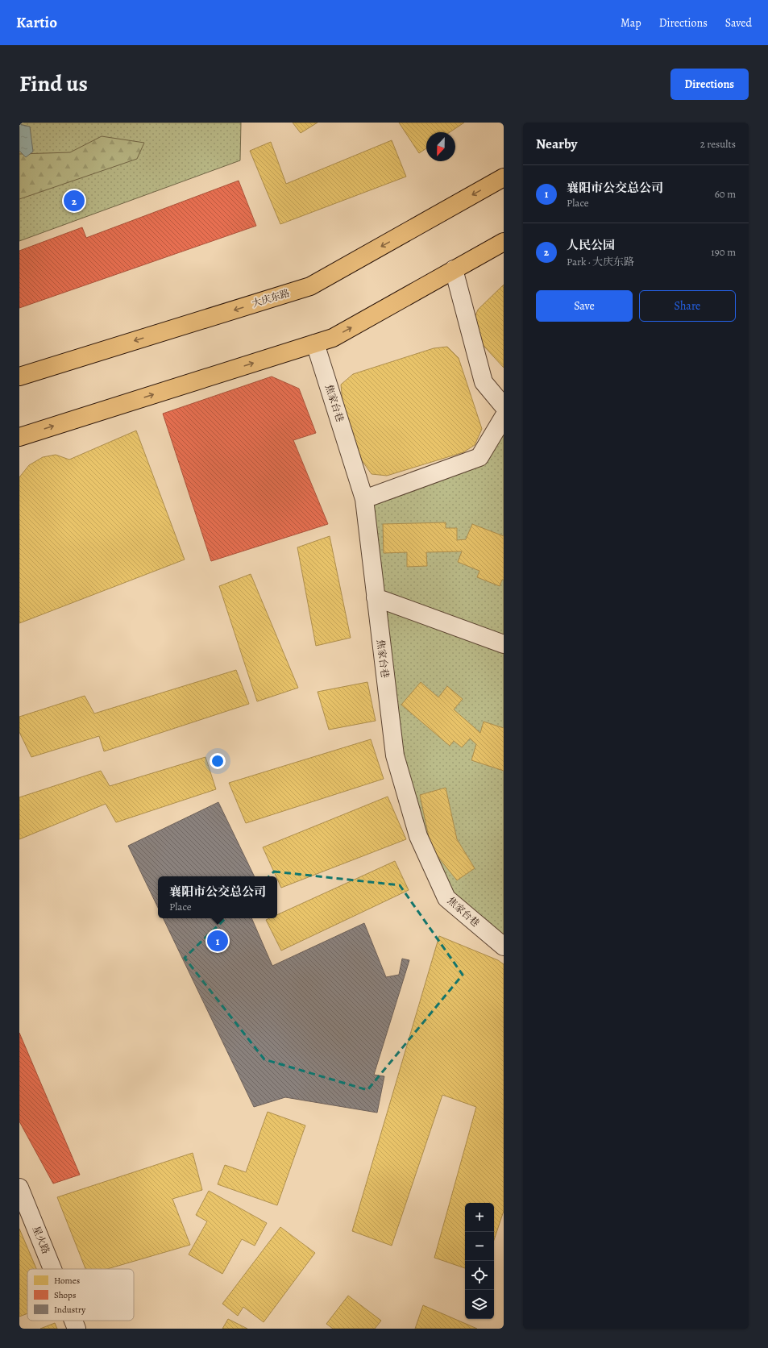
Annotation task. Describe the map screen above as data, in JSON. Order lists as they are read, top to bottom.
{
  "streets": {
    "main road": ["大庆东路"],
    "street": ["焦家台巷", "星火路"]
  },
  "legend": ["Homes", "Shops", "Industry"],
  "north": "bottom",
  "page": {
    "header": "Kartio",
    "nav": ["Map", "Directions", "Saved"],
    "title": "Find us",
    "buttons": [
      "Directions",
      ["Save", "Share"]
    ],
    "heading": ["Nearby", "2 results"],
    "list": [
      {
        "mark": "1",
        "name": "襄阳市公交总公司",
        "note": "Place",
        "value": "60 m"
      },
      {
        "mark": "2",
        "name": "人民公园",
        "note": "Park · 大庆东路",
        "value": "190 m"
      }
    ],
    "pins": ["2", "1"],
    "popup": ["襄阳市公交总公司", "Place"],
    "map_buttons": ["+", "−"]
  }
}
